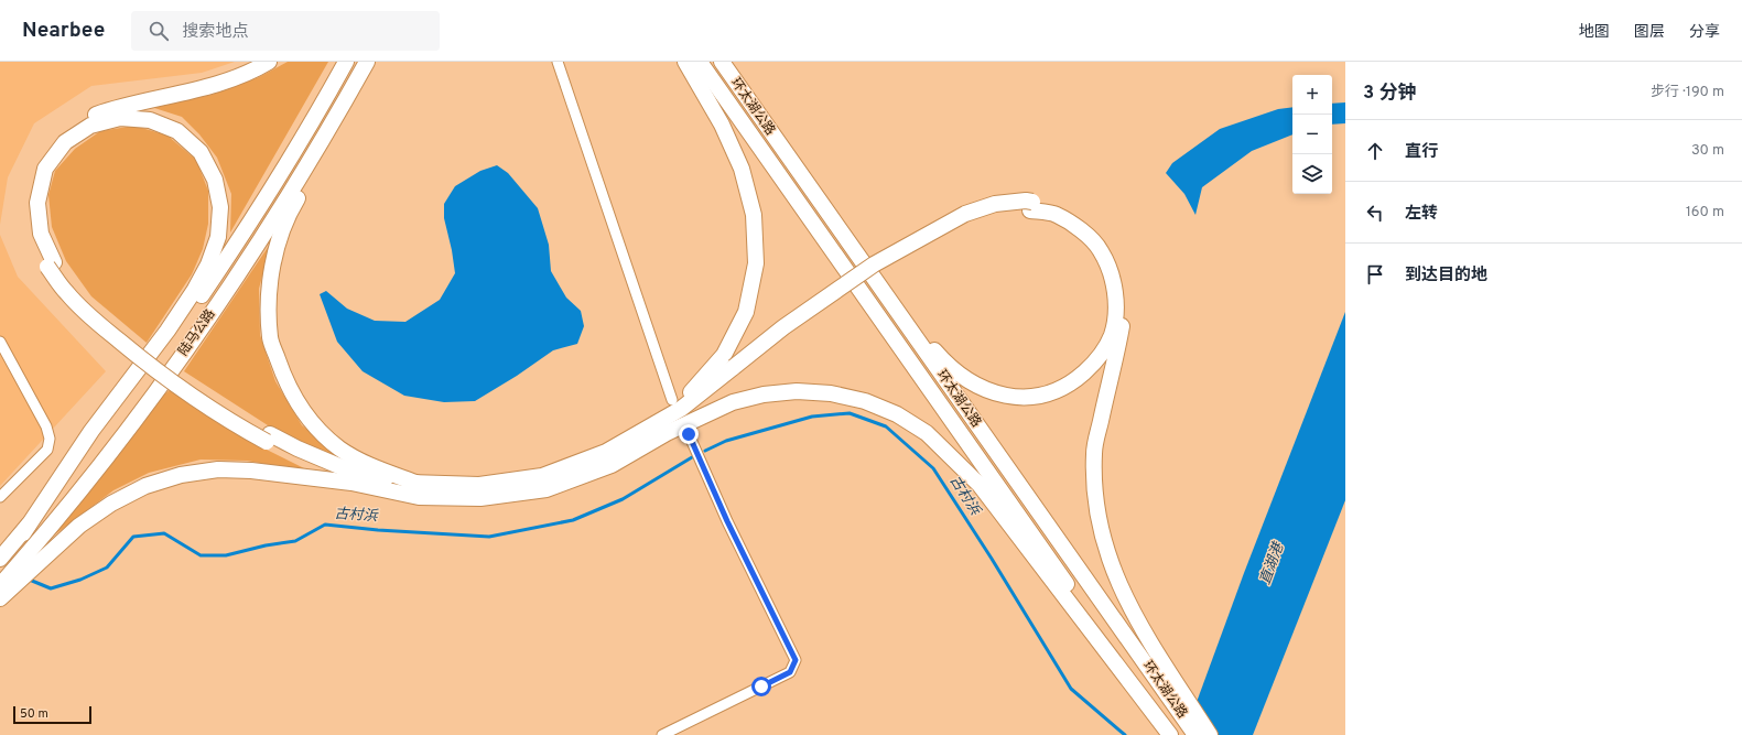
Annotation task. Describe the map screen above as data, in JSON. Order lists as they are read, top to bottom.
{
  "streets": {
    "highway": ["环太湖公路", "陆马公路"]
  },
  "water": ["古村浜", "直湖港"],
  "scale_bar": "50 m",
  "page": {
    "header": "Nearbee",
    "search": "搜索地点",
    "nav": ["地图", "图层", "分享"],
    "heading": ["3 分钟", "步行 · 190 m"],
    "map_buttons": ["+", "−"],
    "list": [
      ["直行", "30 m"],
      ["左转", "160 m"],
      "到达目的地"
    ],
    "scale": "50 m"
  }
}
